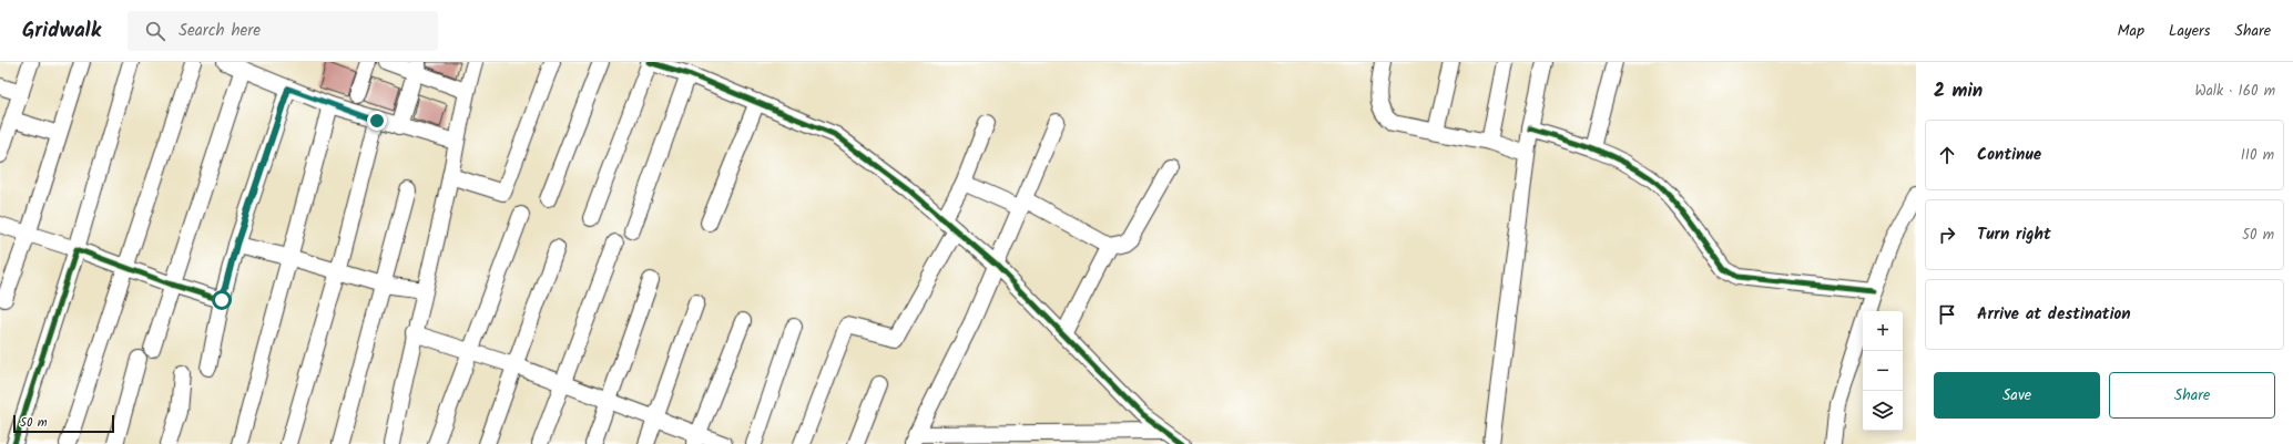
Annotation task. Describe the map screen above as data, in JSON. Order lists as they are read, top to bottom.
{
  "scale_bar": "50 m",
  "page": {
    "header": "Gridwalk",
    "search": "Search here",
    "nav": ["Map", "Layers", "Share"],
    "heading": ["2 min", "Walk · 160 m"],
    "list": [
      ["Continue", "110 m"],
      ["Turn right", "50 m"],
      "Arrive at destination"
    ],
    "map_buttons": ["+", "−"],
    "buttons": ["Save", "Share"],
    "scale": "50 m"
  }
}
